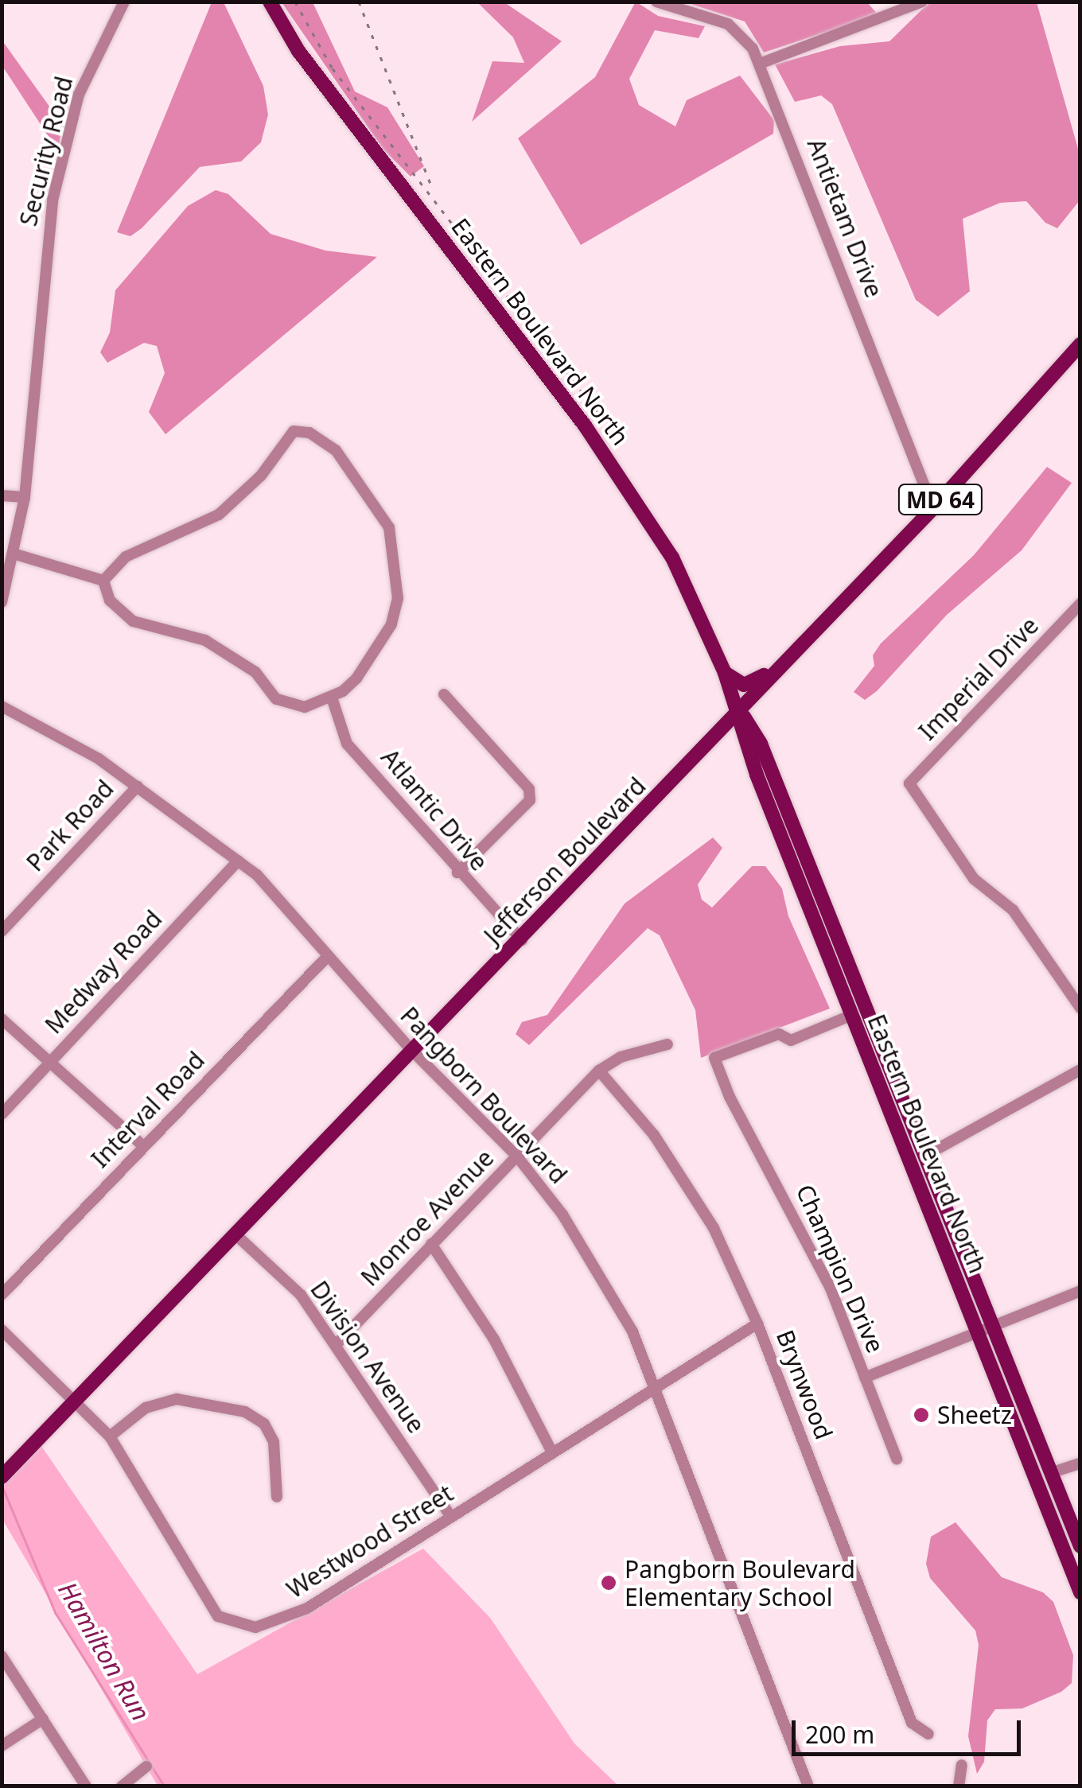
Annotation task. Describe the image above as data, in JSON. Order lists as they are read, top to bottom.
{
  "streets": {
    "main road": ["Eastern Boulevard North", "MD 64", "Jefferson Boulevard"],
    "street": [
      "Security Road",
      "Antietam Drive",
      "Imperial Drive",
      "Atlantic Drive",
      "Park Road",
      "Medway Road",
      "Pangborn Boulevard",
      "Interval Road",
      "Monroe Avenue",
      "Champion Drive",
      "Division Avenue",
      "Brynwood",
      "Westwood Street"
    ]
  },
  "crossings": [
    ["Antietam Drive", "Jefferson Boulevard"],
    ["Eastern Boulevard North", "Jefferson Boulevard"],
    ["Eastern Boulevard North", "Champion Drive"],
    ["MD 64", "Jefferson Boulevard"],
    ["MD 64", "Westwood Street"],
    ["Atlantic Drive", "Jefferson Boulevard"],
    ["Park Road", "Pangborn Boulevard"],
    ["Jefferson Boulevard", "Pangborn Boulevard"],
    ["Jefferson Boulevard", "Division Avenue"],
    ["Jefferson Boulevard", "Westwood Street"],
    ["Medway Road", "Pangborn Boulevard"],
    ["Pangborn Boulevard", "Interval Road"],
    ["Pangborn Boulevard", "Monroe Avenue"],
    ["Pangborn Boulevard", "Westwood Street"],
    ["Monroe Avenue", "Division Avenue"],
    ["Monroe Avenue", "Brynwood"],
    ["Division Avenue", "Westwood Street"],
    ["Brynwood", "Westwood Street"]
  ],
  "water": ["Hamilton Run"],
  "places": ["Sheetz", "Pangborn Boulevard Elementary School"],
  "scale_bar": "200 m"
}
